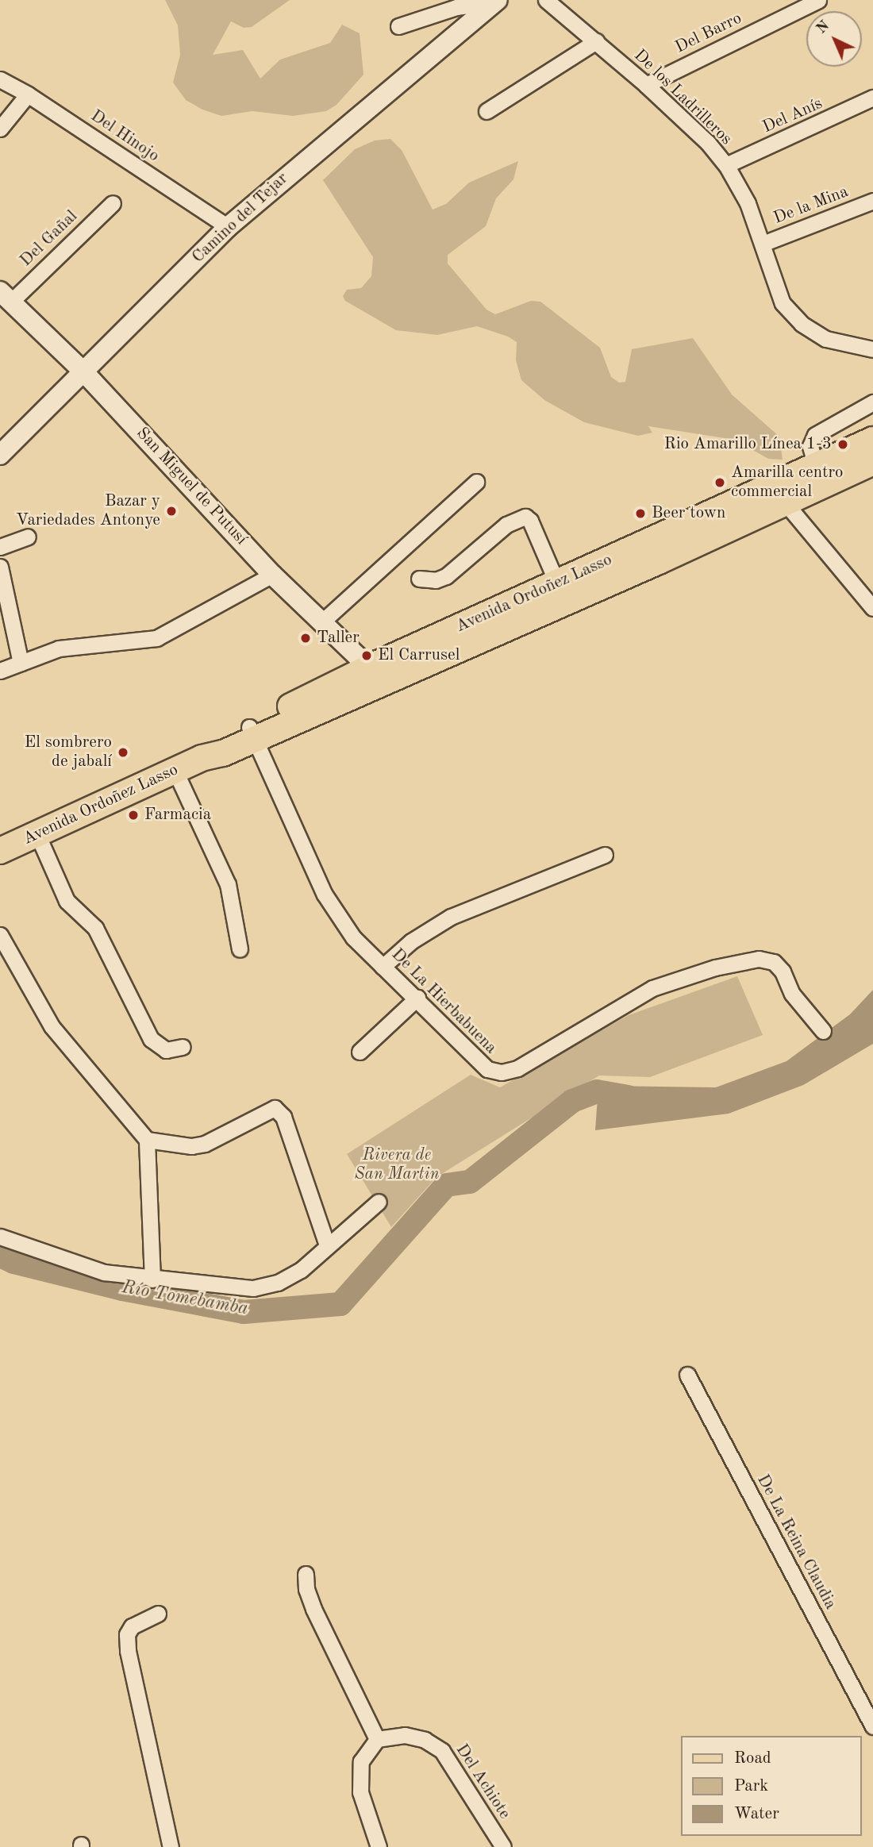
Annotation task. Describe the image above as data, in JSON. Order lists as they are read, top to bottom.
{
  "streets": {
    "main road": ["Avenida Ordoñez Lasso"],
    "street": [
      "Del Barro",
      "De los Ladrilleros",
      "Del Anís",
      "Del Hinojo",
      "De la Mina",
      "Camino del Tejar",
      "Del Gañal",
      "San Miguel de Putusí",
      "De La Hierbabuena",
      "De La Reina Claudia",
      "Del Achiote"
    ]
  },
  "crossings": [
    ["Del Barro", "De los Ladrilleros"],
    ["De los Ladrilleros", "Del Anís"],
    ["De los Ladrilleros", "De la Mina"],
    ["Del Hinojo", "Camino del Tejar"],
    ["Camino del Tejar", "San Miguel de Putusí"],
    ["Del Gañal", "San Miguel de Putusí"],
    ["San Miguel de Putusí", "Avenida Ordoñez Lasso"],
    ["Avenida Ordoñez Lasso", "De La Hierbabuena"]
  ],
  "water": ["Río Tomebamba"],
  "parks": ["Rivera de San Martin"],
  "places": [
    "Rio Amarillo Línea 1-3",
    "Amarilla centro commercial",
    "Bazar y Variedades Antonye",
    "Beer town",
    "Taller",
    "El Carrusel",
    "El sombrero de jabalí",
    "Farmacia"
  ],
  "legend": ["Road", "Park", "Water"],
  "north": "top left"
}
